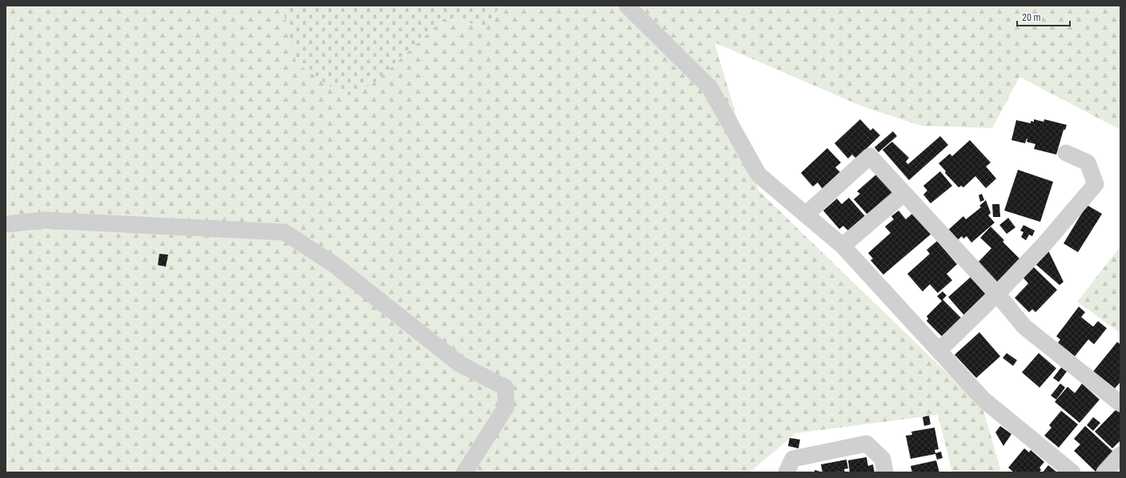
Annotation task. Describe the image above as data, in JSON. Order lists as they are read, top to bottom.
{
  "scale_bar": "20 m"
}
